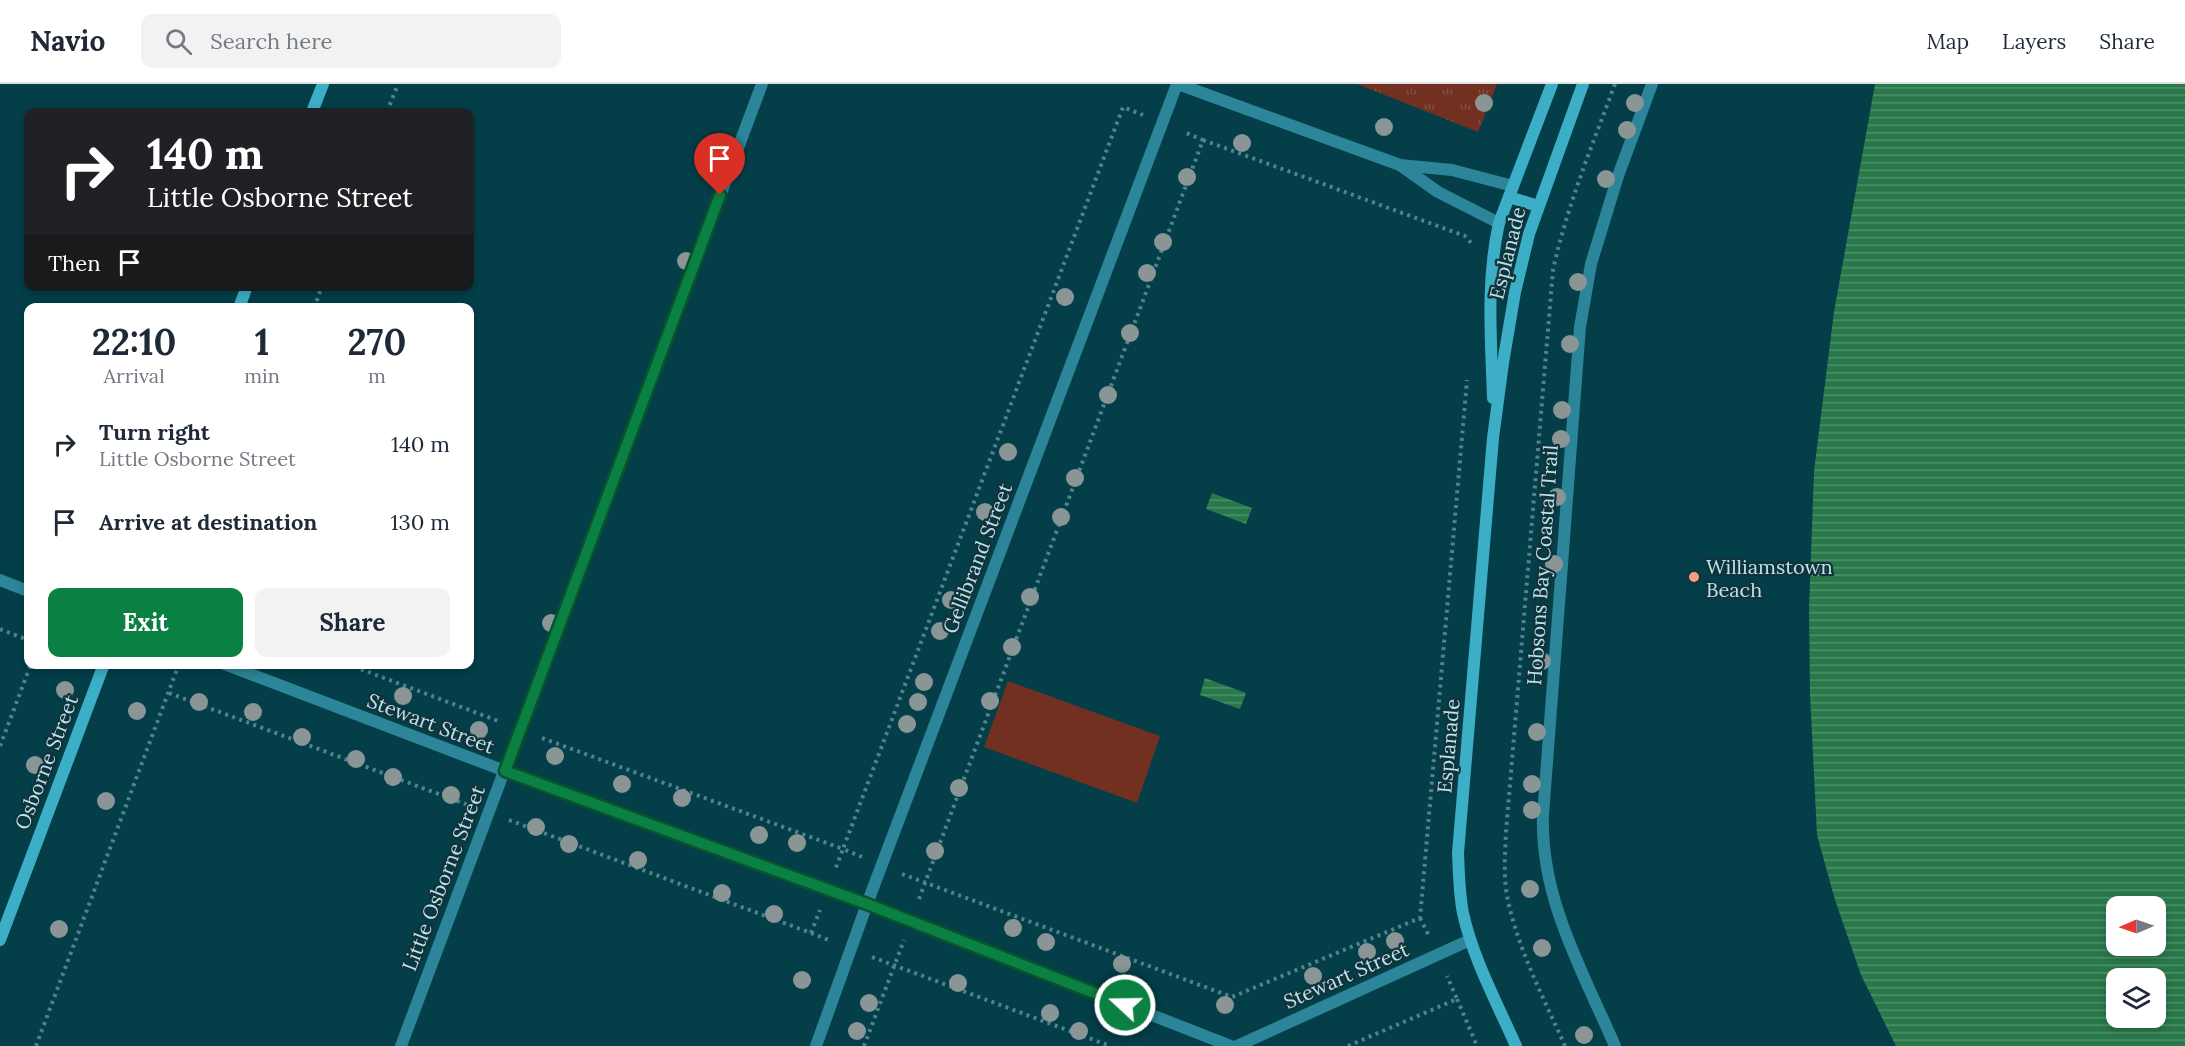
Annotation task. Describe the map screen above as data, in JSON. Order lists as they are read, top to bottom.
{
  "streets": {
    "street": [
      "Esplanade",
      "Gellibrand Street",
      "Hobsons Bay Coastal Trail",
      "Stewart Street",
      "Osborne Street",
      "Little Osborne Street"
    ]
  },
  "crossings": [
    ["Esplanade", "Stewart Street"],
    ["Gellibrand Street", "Stewart Street"],
    ["Stewart Street", "Little Osborne Street"]
  ],
  "places": ["Williamstown Beach"],
  "north": "left",
  "page": {
    "header": "Navio",
    "search": "Search here",
    "nav": ["Map", "Layers", "Share"],
    "turn": ["140 m", "Little Osborne Street"],
    "then": "Then",
    "eta": [
      "22:10",
      "Arrival",
      "1",
      "min",
      "270",
      "m"
    ],
    "list": [
      {
        "name": "Turn right",
        "note": "Little Osborne Street",
        "value": "140 m"
      },
      {
        "name": "Arrive at destination",
        "value": "130 m"
      }
    ],
    "buttons": ["Exit", "Share"]
  }
}
